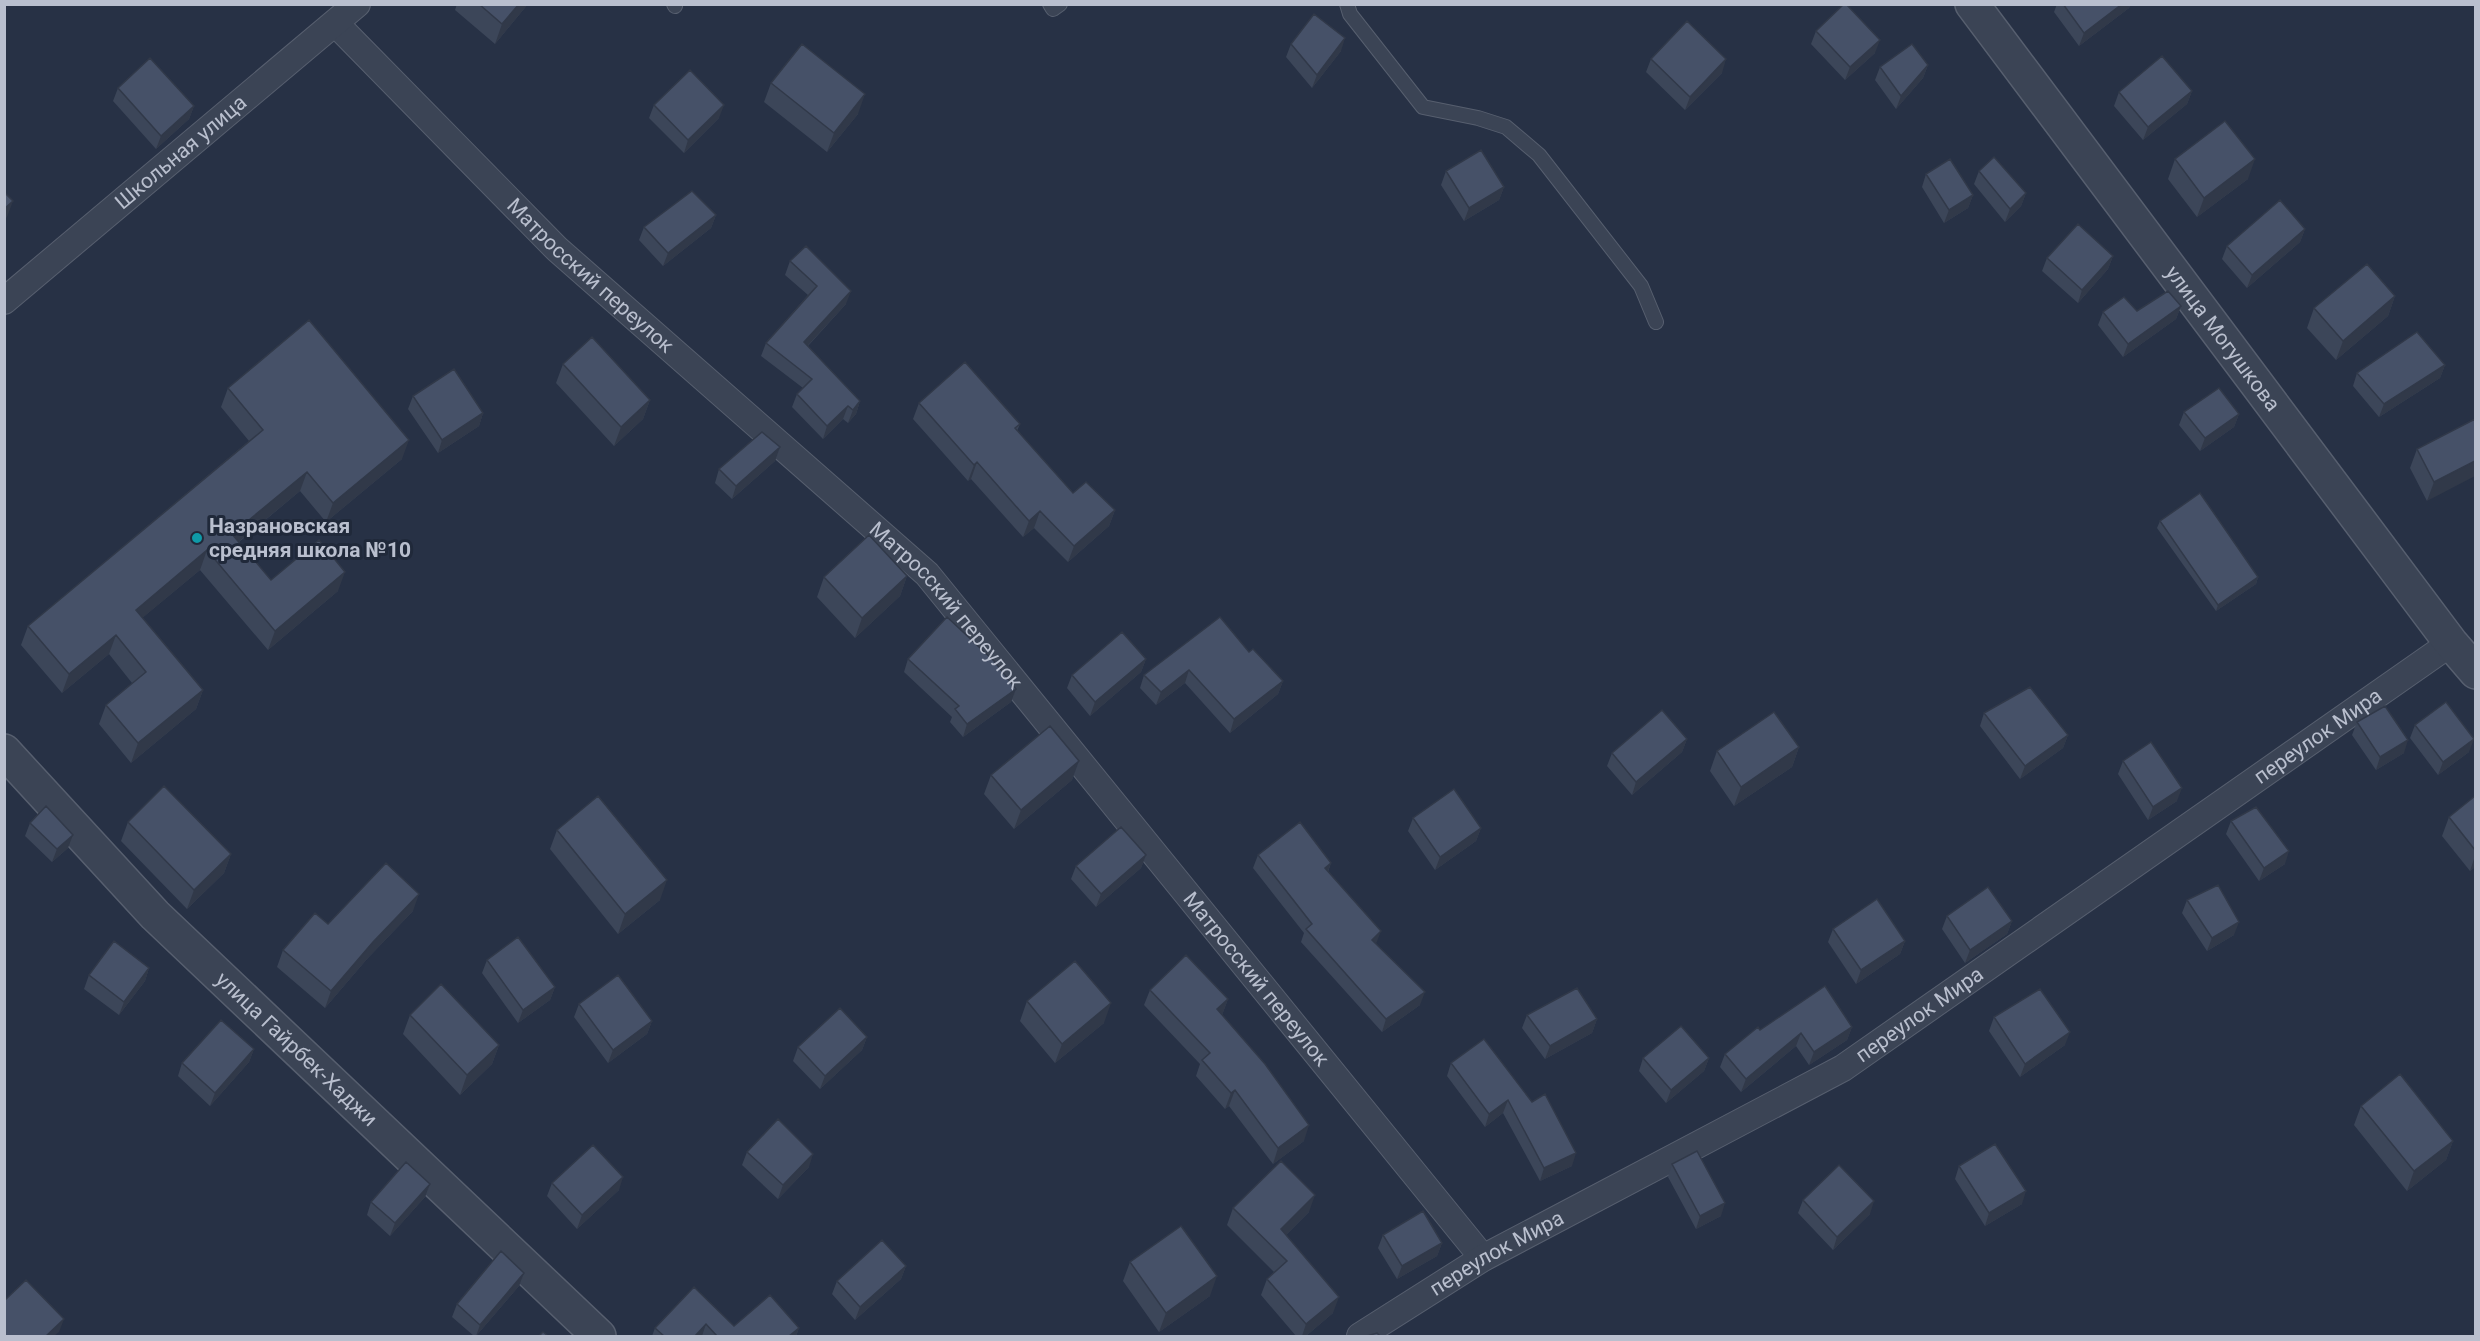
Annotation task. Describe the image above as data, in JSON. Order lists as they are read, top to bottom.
{
  "streets": {
    "street": [
      "Школьная улица",
      "Матросский переулок",
      "улица Могушкова",
      "переулок Мира",
      "улица Гайрбек-Хаджи"
    ]
  },
  "crossings": [
    ["Школьная улица", "Матросский переулок"],
    ["Матросский переулок", "переулок Мира"],
    ["улица Могушкова", "переулок Мира"]
  ],
  "places": ["Назрановская средняя школа №10"]
}
